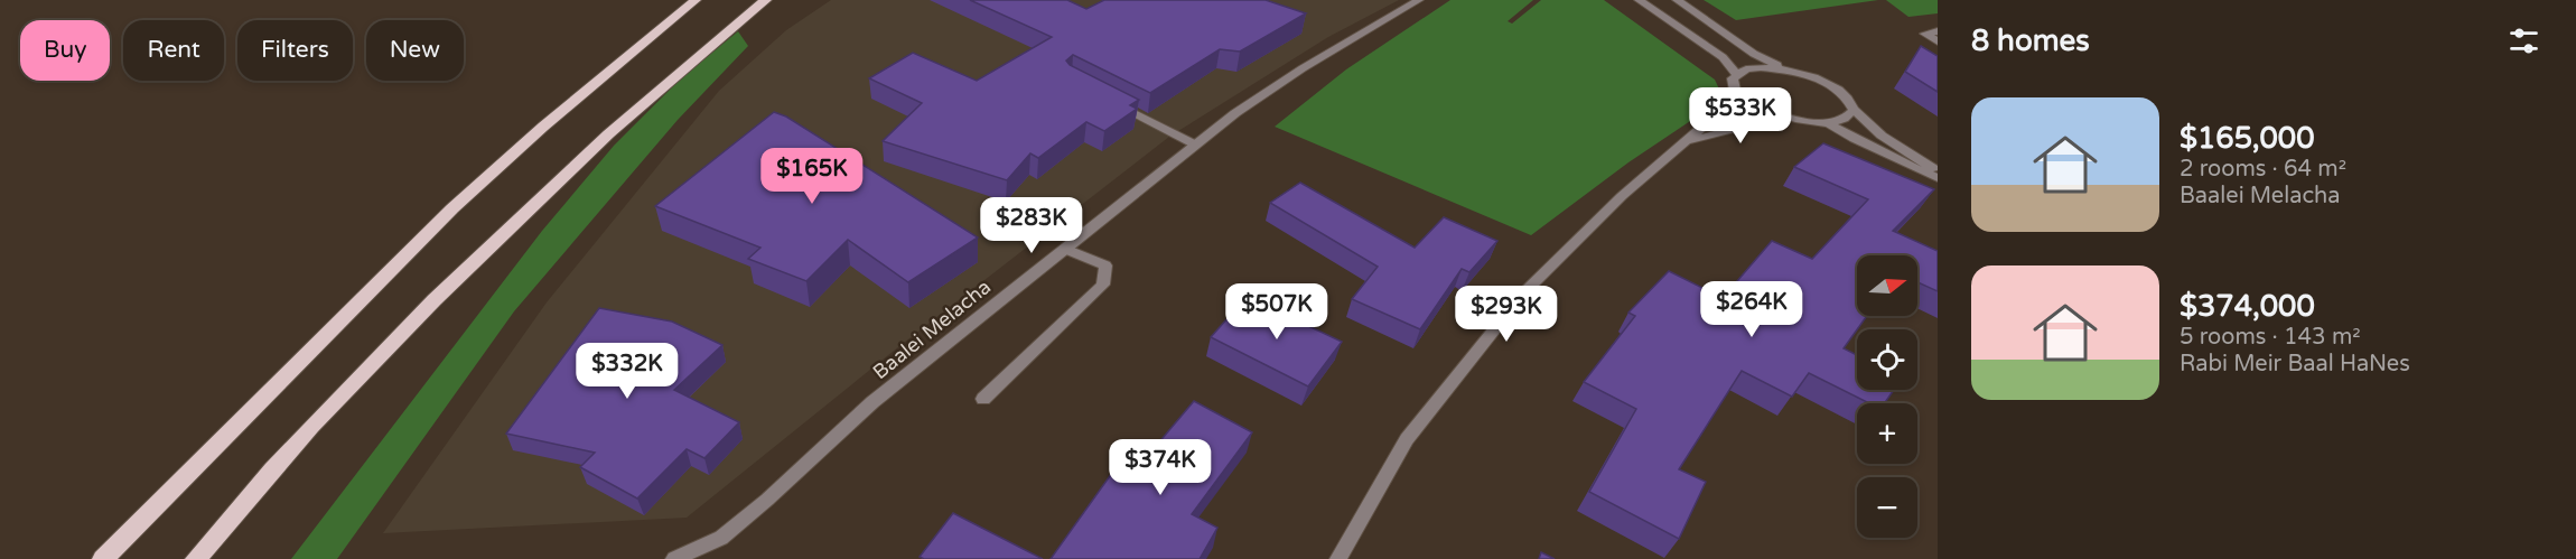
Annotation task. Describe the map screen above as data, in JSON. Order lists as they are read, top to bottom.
{
  "streets": {
    "street": ["Baalei Melacha"]
  },
  "north": "right",
  "page": {
    "heading": "8 homes",
    "chip": [
      "Buy",
      "Rent",
      "Filters",
      "New"
    ],
    "list": [
      {
        "name": "$165,000",
        "note": "2 rooms · 64 m² · Baalei Melacha"
      },
      {
        "name": "$374,000",
        "note": "5 rooms · 143 m² · Rabi Meir Baal HaNes"
      }
    ],
    "price": [
      "$533K",
      "$165K",
      "$283K",
      "$264K",
      "$507K",
      "$293K",
      "$332K",
      "$374K"
    ],
    "map_buttons": ["+", "−"]
  }
}
